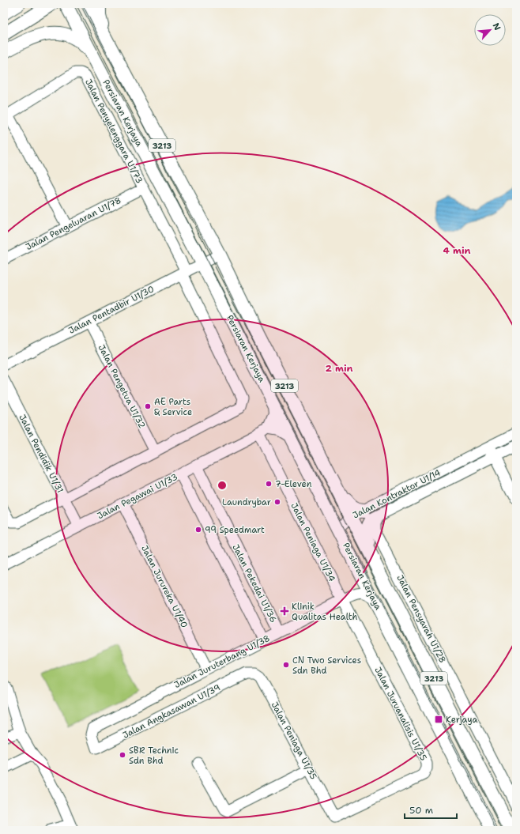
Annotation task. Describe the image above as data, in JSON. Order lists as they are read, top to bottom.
{
  "streets": {
    "main road": ["Persiaran Kerjaya", "3213"],
    "street": [
      "Jalan Penyelenggara U1/73",
      "Jalan Pengeluaran U1/78",
      "Jalan Pentadbir U1/30",
      "Jalan Pengetua U1/32",
      "Jalan Pendidik U1/31",
      "Jalan Kontraktor U1/14",
      "Jalan Pegawai U1/33",
      "Jalan Peniaga U1/34",
      "Jalan Pekedai U1/36",
      "Jalan Jurureka U1/40",
      "Jalan Pensyarah U1/28",
      "Jalan Juruterbang U1/38",
      "Jalan Angkasawan U1/39",
      "Jalan Juruanalisis U1/35",
      "Jalan Peniaga U1/35"
    ]
  },
  "crossings": [
    ["Persiaran Kerjaya", "Jalan Pentadbir U1/30"],
    ["Persiaran Kerjaya", "Jalan Kontraktor U1/14"],
    ["Persiaran Kerjaya", "Jalan Juruterbang U1/38"],
    ["Jalan Penyelenggara U1/73", "Jalan Pengeluaran U1/78"],
    ["Jalan Penyelenggara U1/73", "Jalan Pentadbir U1/30"],
    ["Jalan Pentadbir U1/30", "Jalan Pengetua U1/32"],
    ["Jalan Pendidik U1/31", "Jalan Pegawai U1/33"],
    ["Jalan Kontraktor U1/14", "Jalan Pensyarah U1/28"],
    ["Jalan Pegawai U1/33", "Jalan Peniaga U1/34"],
    ["Jalan Pegawai U1/33", "Jalan Pekedai U1/36"],
    ["Jalan Pegawai U1/33", "Jalan Jurureka U1/40"],
    ["Jalan Peniaga U1/34", "Jalan Juruterbang U1/38"],
    ["Jalan Peniaga U1/34", "Jalan Juruanalisis U1/35"],
    ["Jalan Pekedai U1/36", "Jalan Juruterbang U1/38"],
    ["Jalan Jurureka U1/40", "Jalan Juruterbang U1/38"],
    ["Jalan Juruterbang U1/38", "Jalan Angkasawan U1/39"],
    ["Jalan Juruterbang U1/38", "Jalan Juruanalisis U1/35"],
    ["Jalan Angkasawan U1/39", "Jalan Peniaga U1/35"],
    ["Jalan Juruanalisis U1/35", "Jalan Peniaga U1/35"]
  ],
  "places": {
    "other": [
      "AE Parts & Service",
      "7-Eleven",
      "Laundrybar",
      "99 Speedmart",
      "CN Two Services Sdn Bhd",
      "SBR Technic Sdn Bhd"
    ],
    "health": ["Klinik Qualitas Health"],
    "transit": ["Kerjaya"]
  },
  "scale_bar": "50 m",
  "north": "top right",
  "rings": ["4 min", "2 min"]
}
